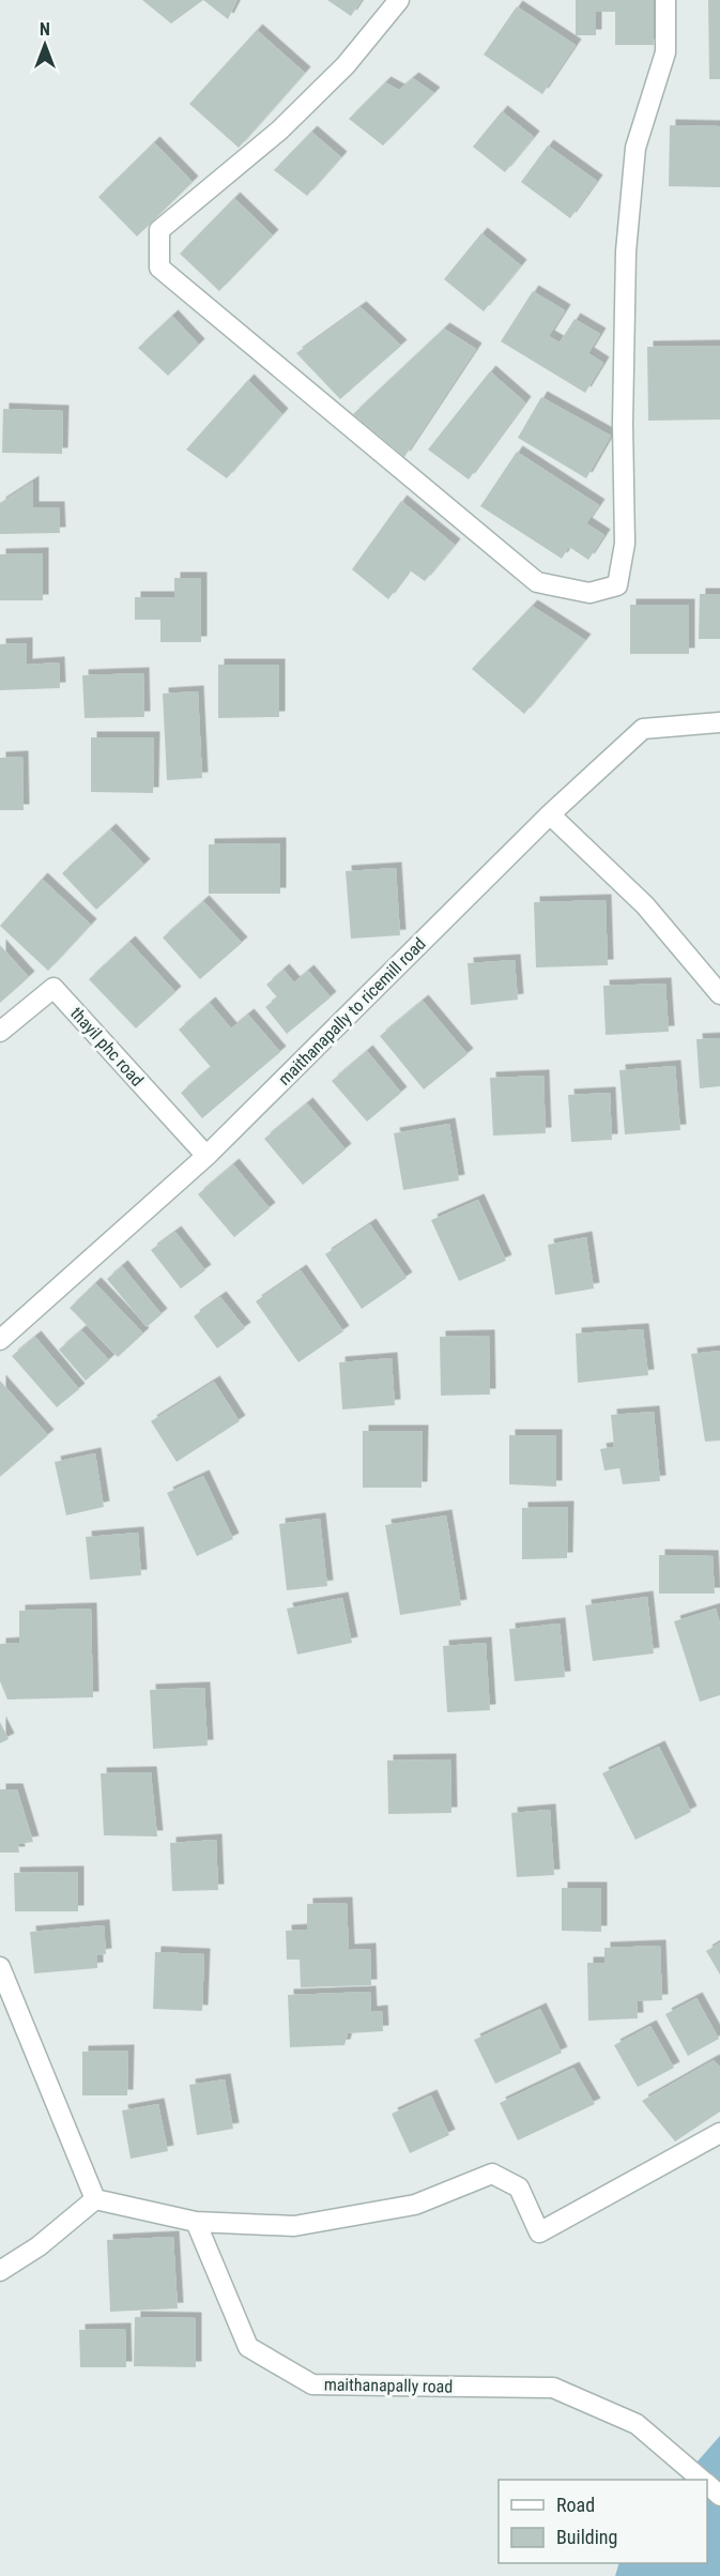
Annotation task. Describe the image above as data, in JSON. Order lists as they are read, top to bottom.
{
  "streets": {
    "street": ["maithanapally to ricemill road", "thayil phc road", "maithanapally road"]
  },
  "crossings": [
    ["maithanapally to ricemill road", "thayil phc road"]
  ],
  "legend": ["Road", "Building"],
  "north": "top"
}
